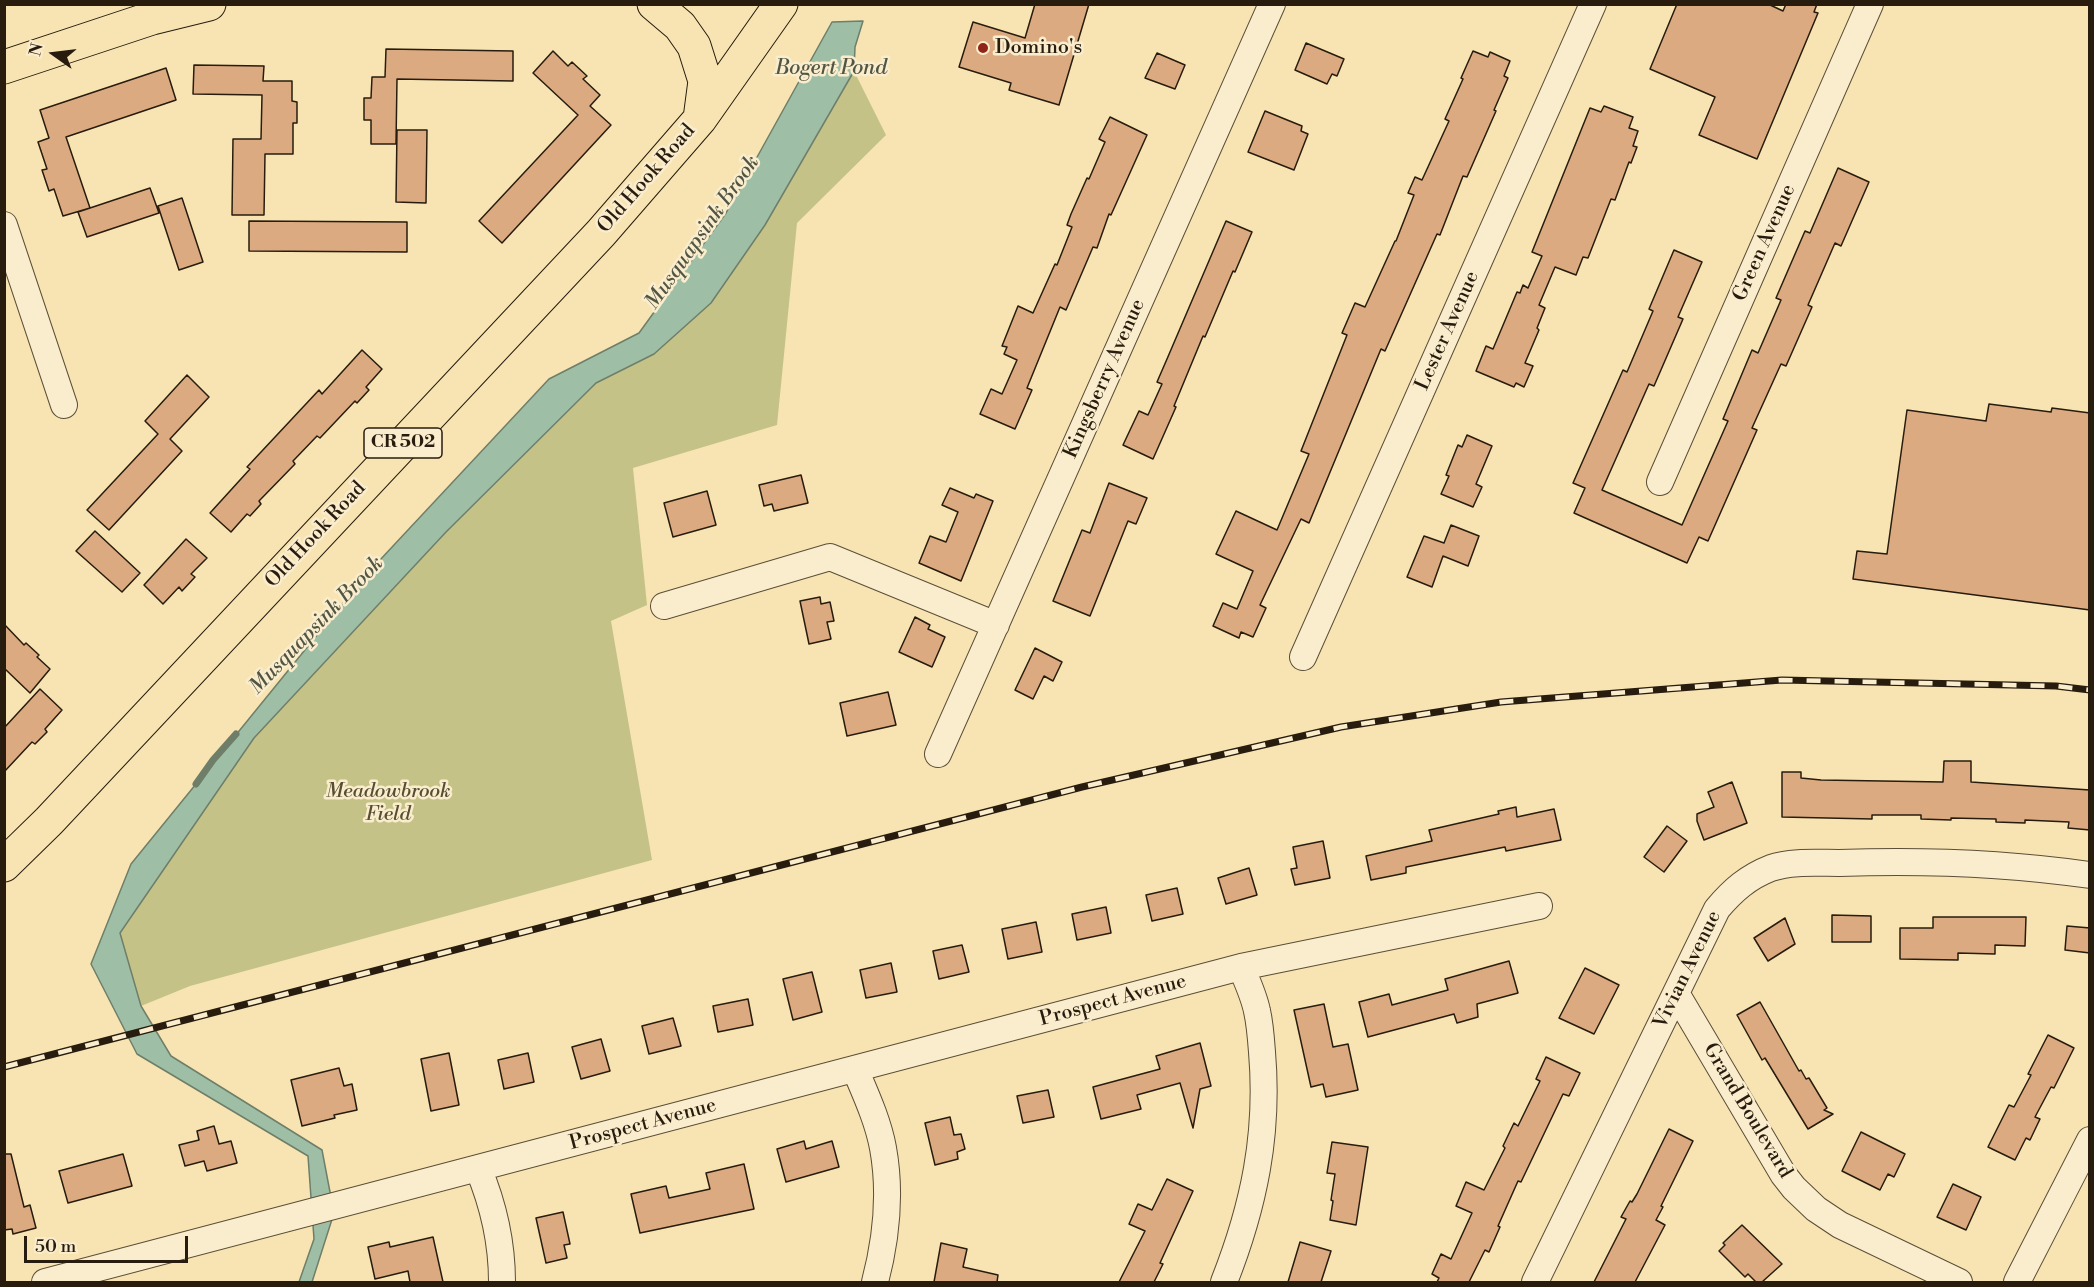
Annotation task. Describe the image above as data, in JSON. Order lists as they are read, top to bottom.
{
  "streets": {
    "main road": ["Old Hook Road", "CR 502"],
    "street": [
      "Green Avenue",
      "Lester Avenue",
      "Kingsberry Avenue",
      "Vivian Avenue",
      "Prospect Avenue",
      "Grand Boulevard"
    ]
  },
  "crossings": [
    ["Vivian Avenue", "Grand Boulevard"]
  ],
  "water": ["Bogert Pond", "Musquapsink Brook"],
  "parks": ["Meadowbrook Field"],
  "places": ["Domino's"],
  "scale_bar": "50 m",
  "north": "left"
}
